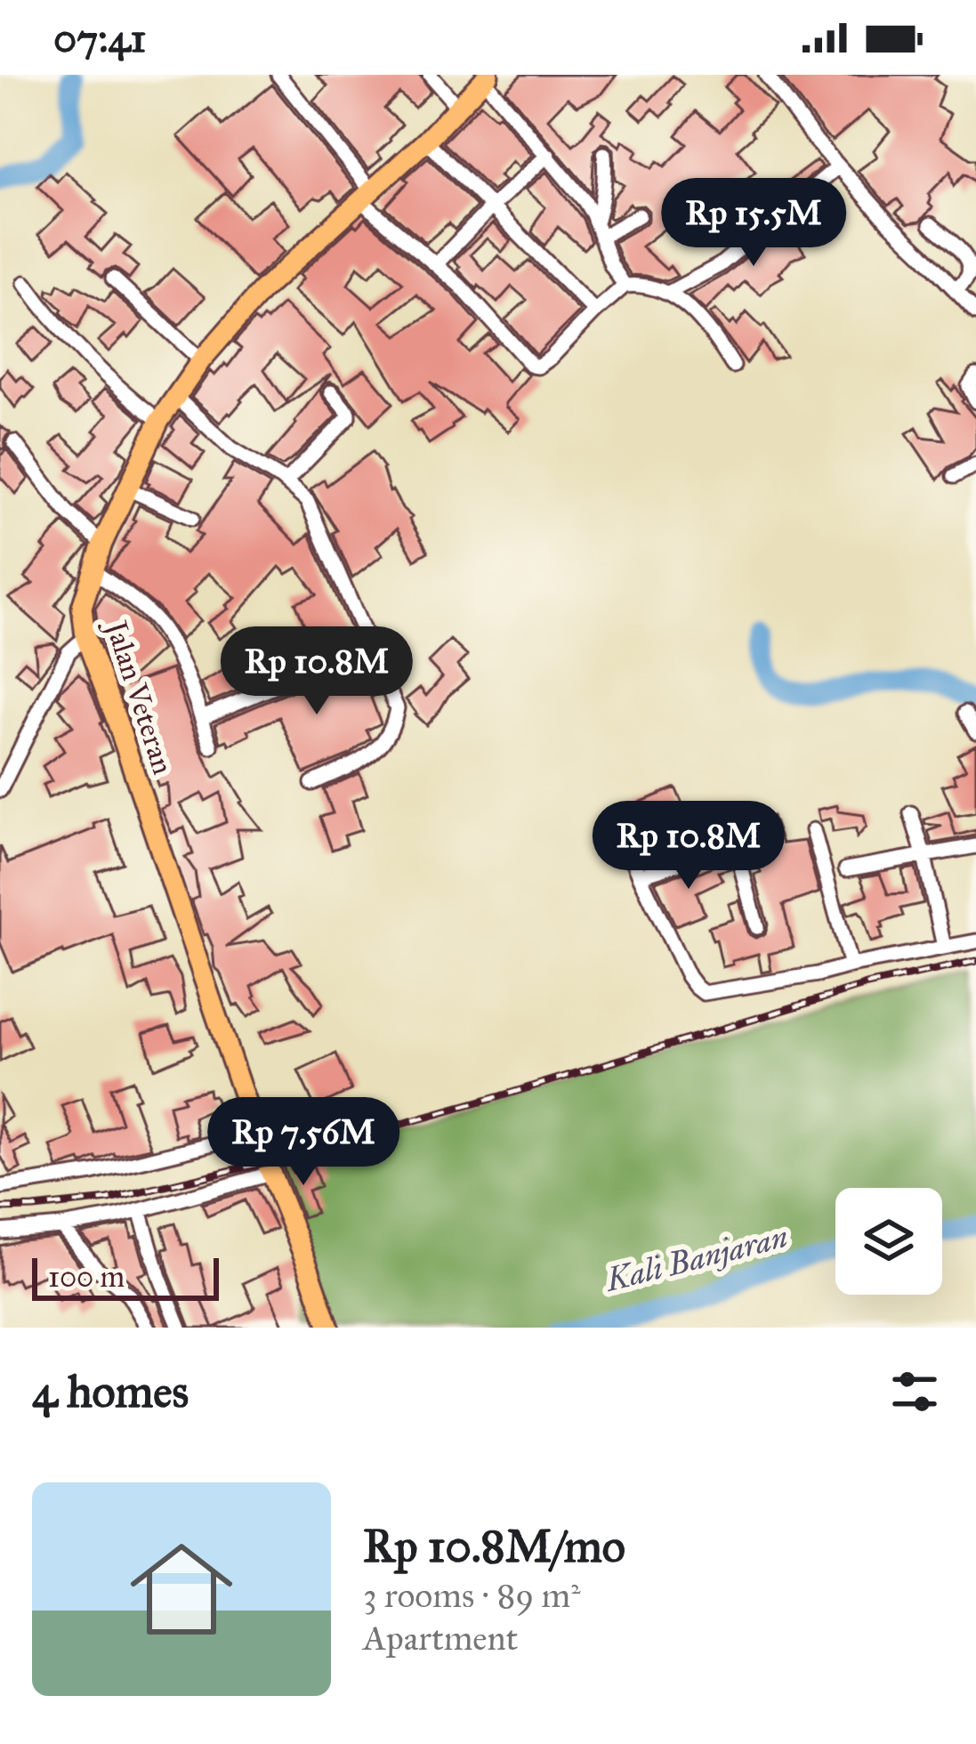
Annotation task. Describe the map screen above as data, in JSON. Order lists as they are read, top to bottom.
{
  "streets": {
    "highway": ["Jalan Veteran"]
  },
  "water": ["Kali Banjaran"],
  "scale_bar": "100 m",
  "page": {
    "status": "07:41",
    "price": [
      "Rp 15.5M",
      "Rp 10.8M",
      "Rp 10.8M",
      "Rp 7.56M"
    ],
    "scale": "100 m",
    "heading": "4 homes",
    "list": [
      {
        "name": "Rp 10.8M/mo",
        "note": "3 rooms · 89 m² · Apartment"
      }
    ]
  }
}
